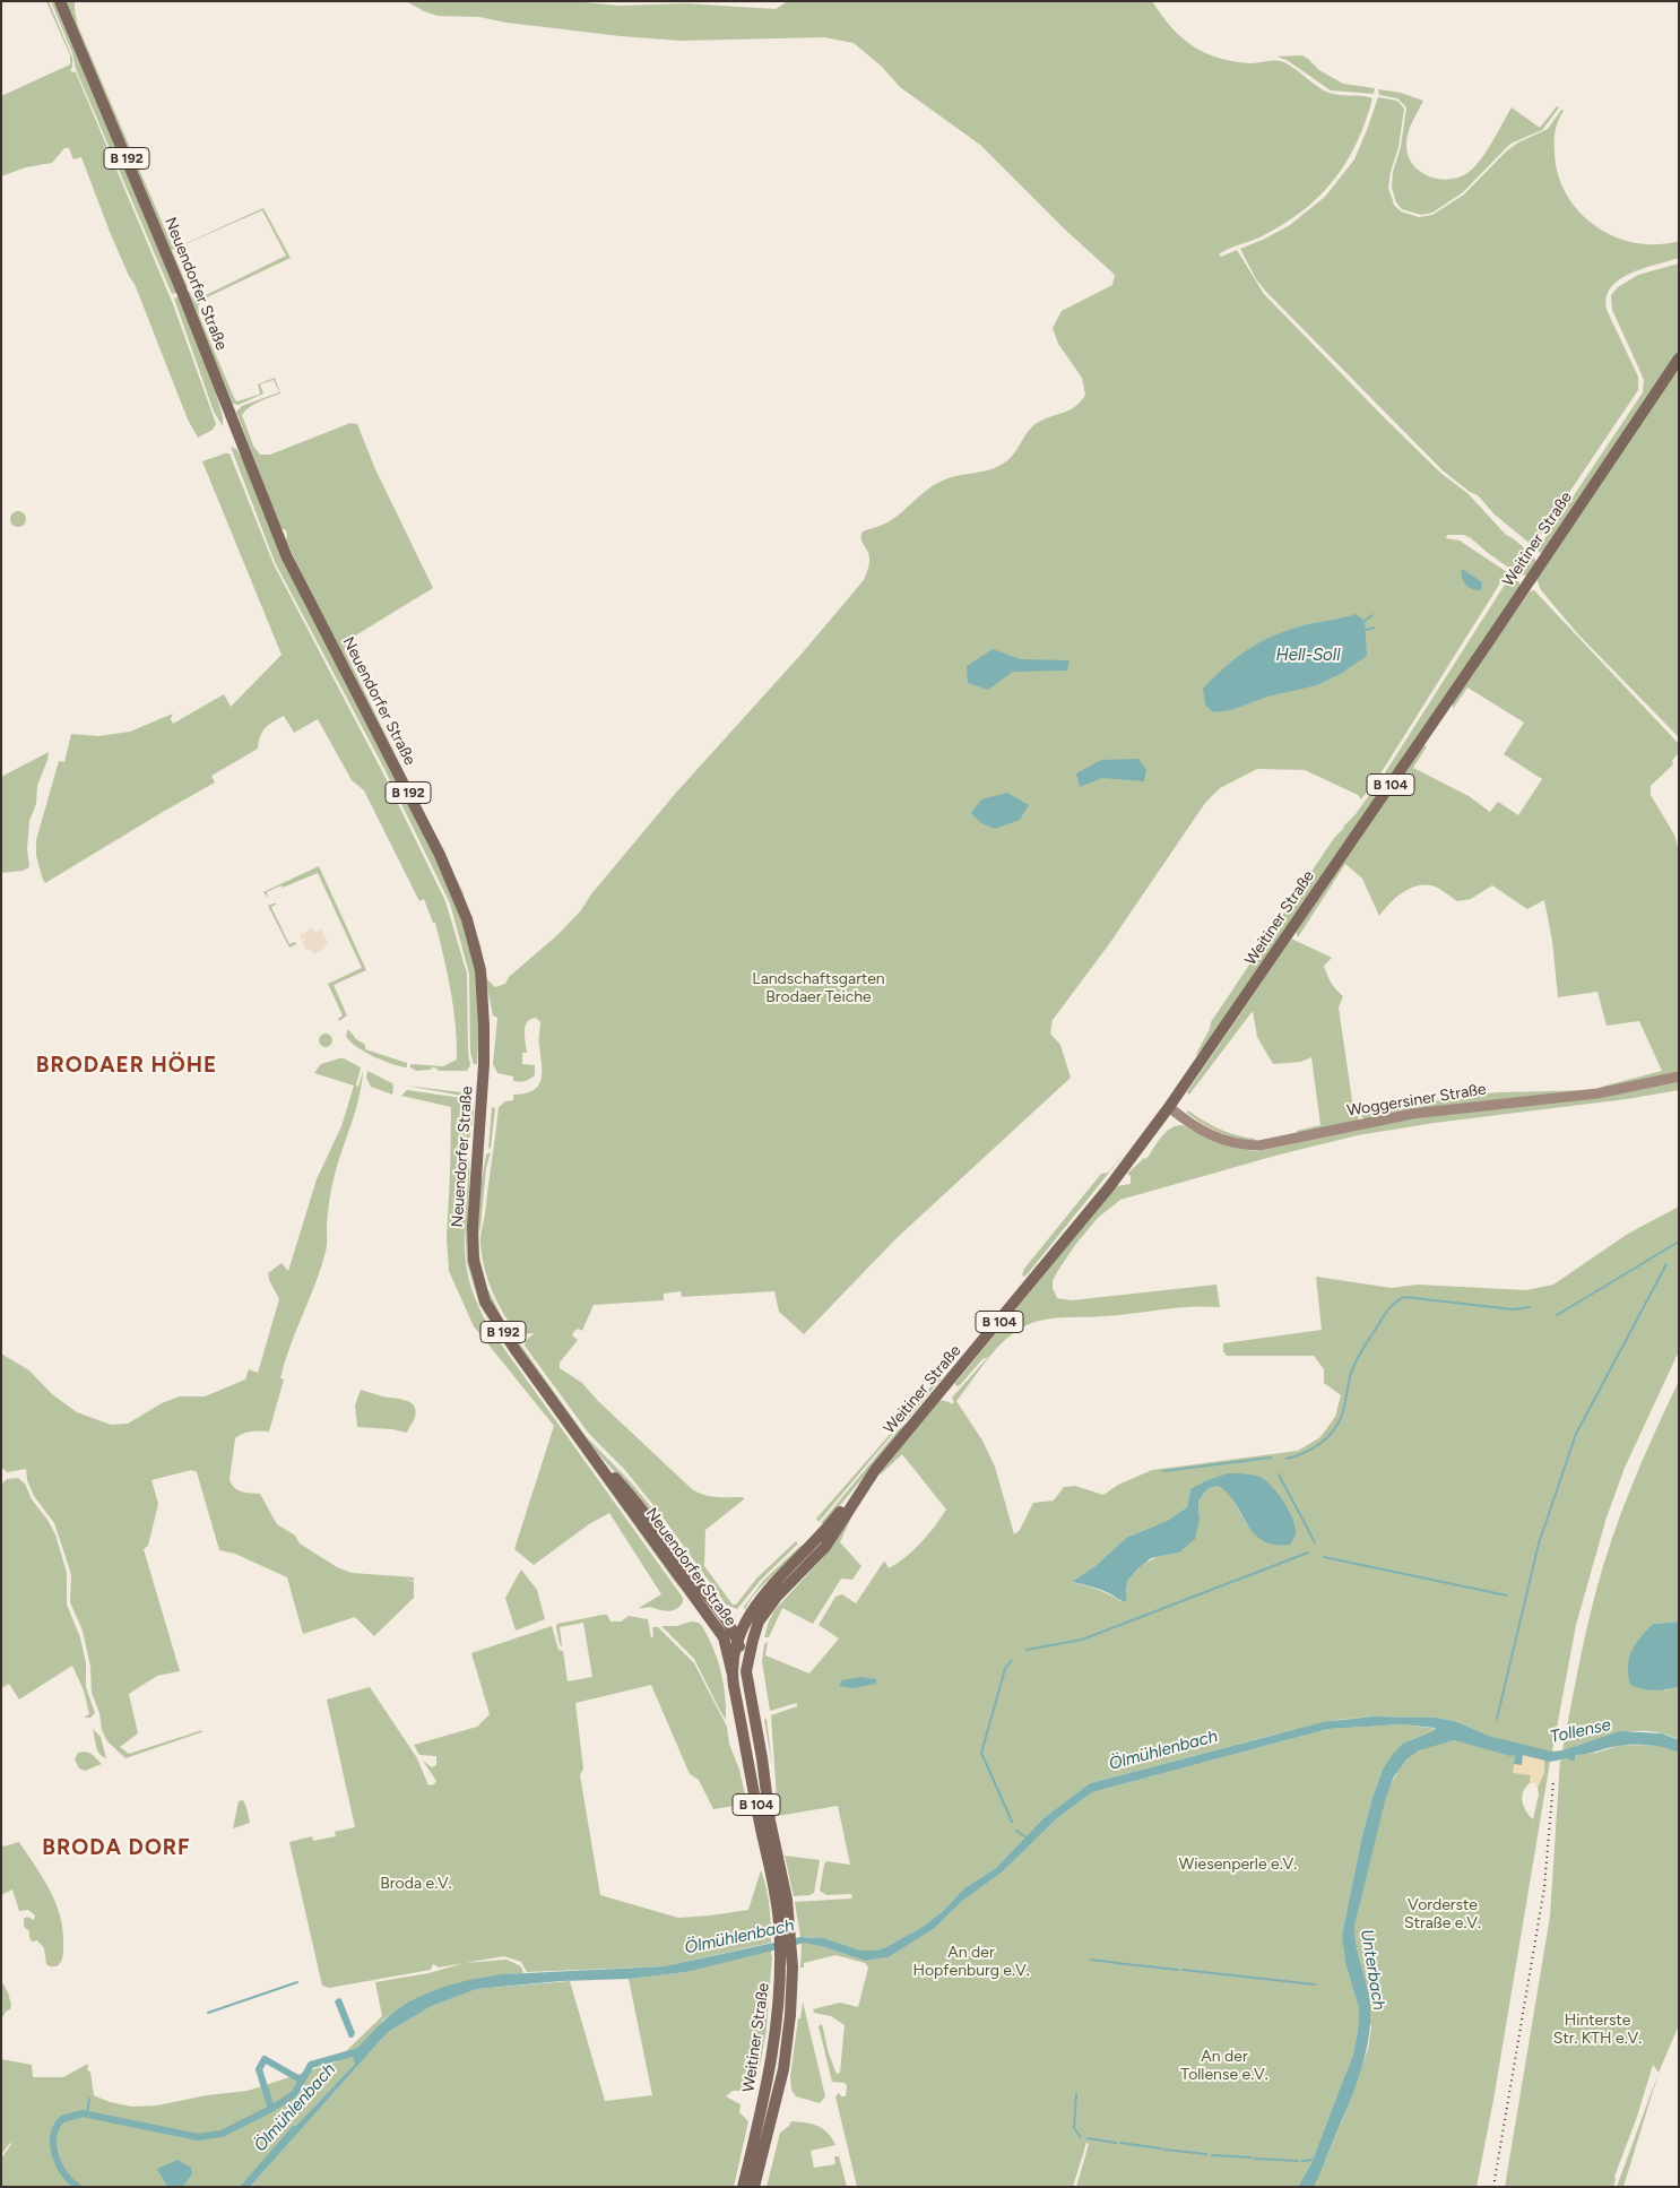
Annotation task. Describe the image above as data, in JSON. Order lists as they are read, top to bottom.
{
  "streets": {
    "main road": [
      "B 192",
      "Neuendorfer Straße",
      "Weitiner Straße",
      "B 104",
      "Woggersiner Straße"
    ]
  },
  "crossings": [
    ["Neuendorfer Straße", "Weitiner Straße"],
    ["Weitiner Straße", "Woggersiner Straße"]
  ],
  "districts": ["BRODAER HÖHE", "BRODA DORF"],
  "water": [
    "Hell-Soll",
    "Tollense",
    "Ölmühlenbach",
    "Unterbach"
  ],
  "parks": [
    "Landschaftsgarten Brodaer Teiche",
    "Wiesenperle e.V.",
    "Broda e.V.",
    "Vorderste Straße e.V.",
    "An der Hopfenburg e.V.",
    "Hinterste Str. KTH e.V.",
    "An der Tollense e.V."
  ]
}
